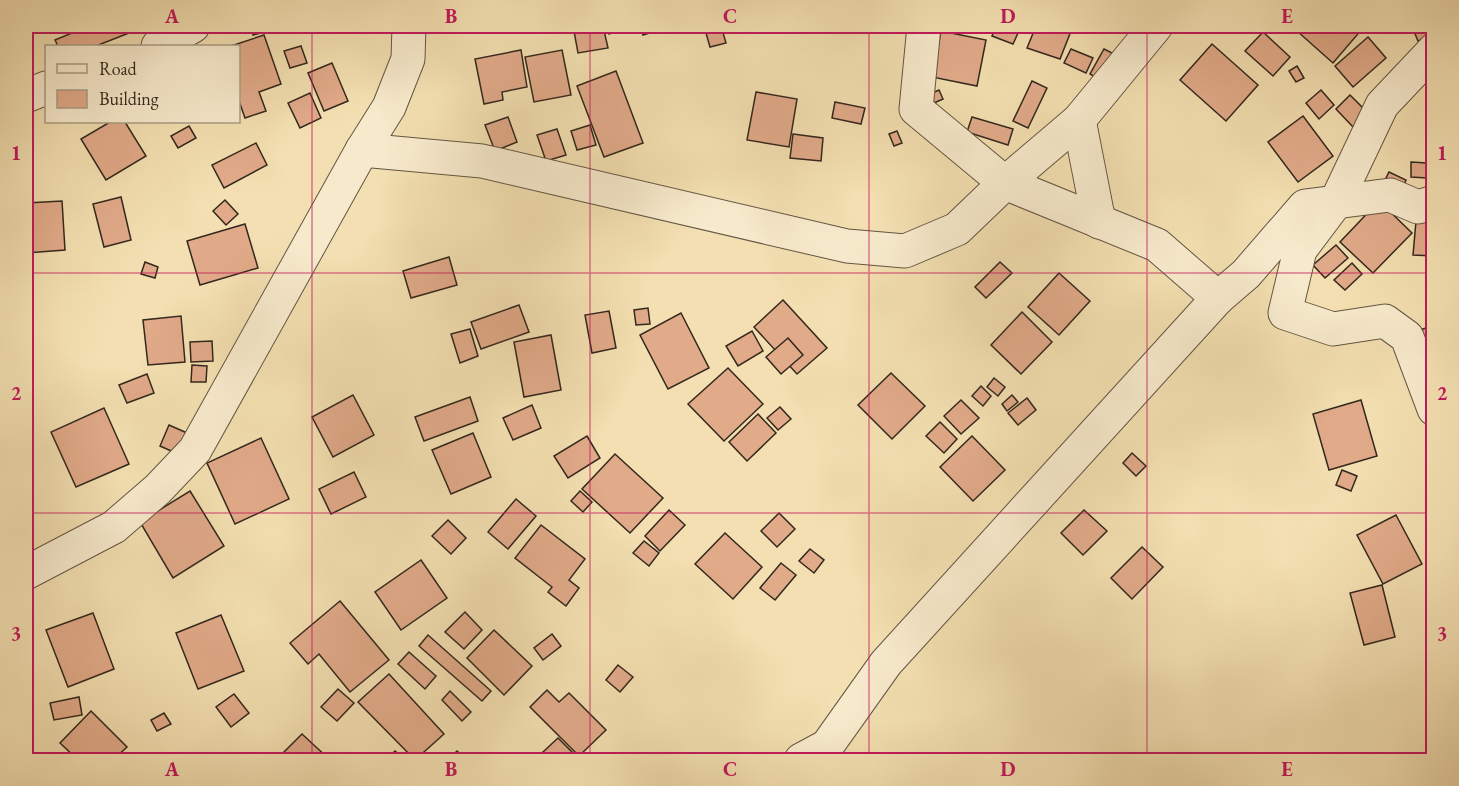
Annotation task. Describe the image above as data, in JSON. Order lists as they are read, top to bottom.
{
  "legend": ["Road", "Building"],
  "grid": {
    "columns": [
      "A",
      "B",
      "C",
      "D",
      "E"
    ],
    "rows": ["1", "2", "3"]
  }
}
